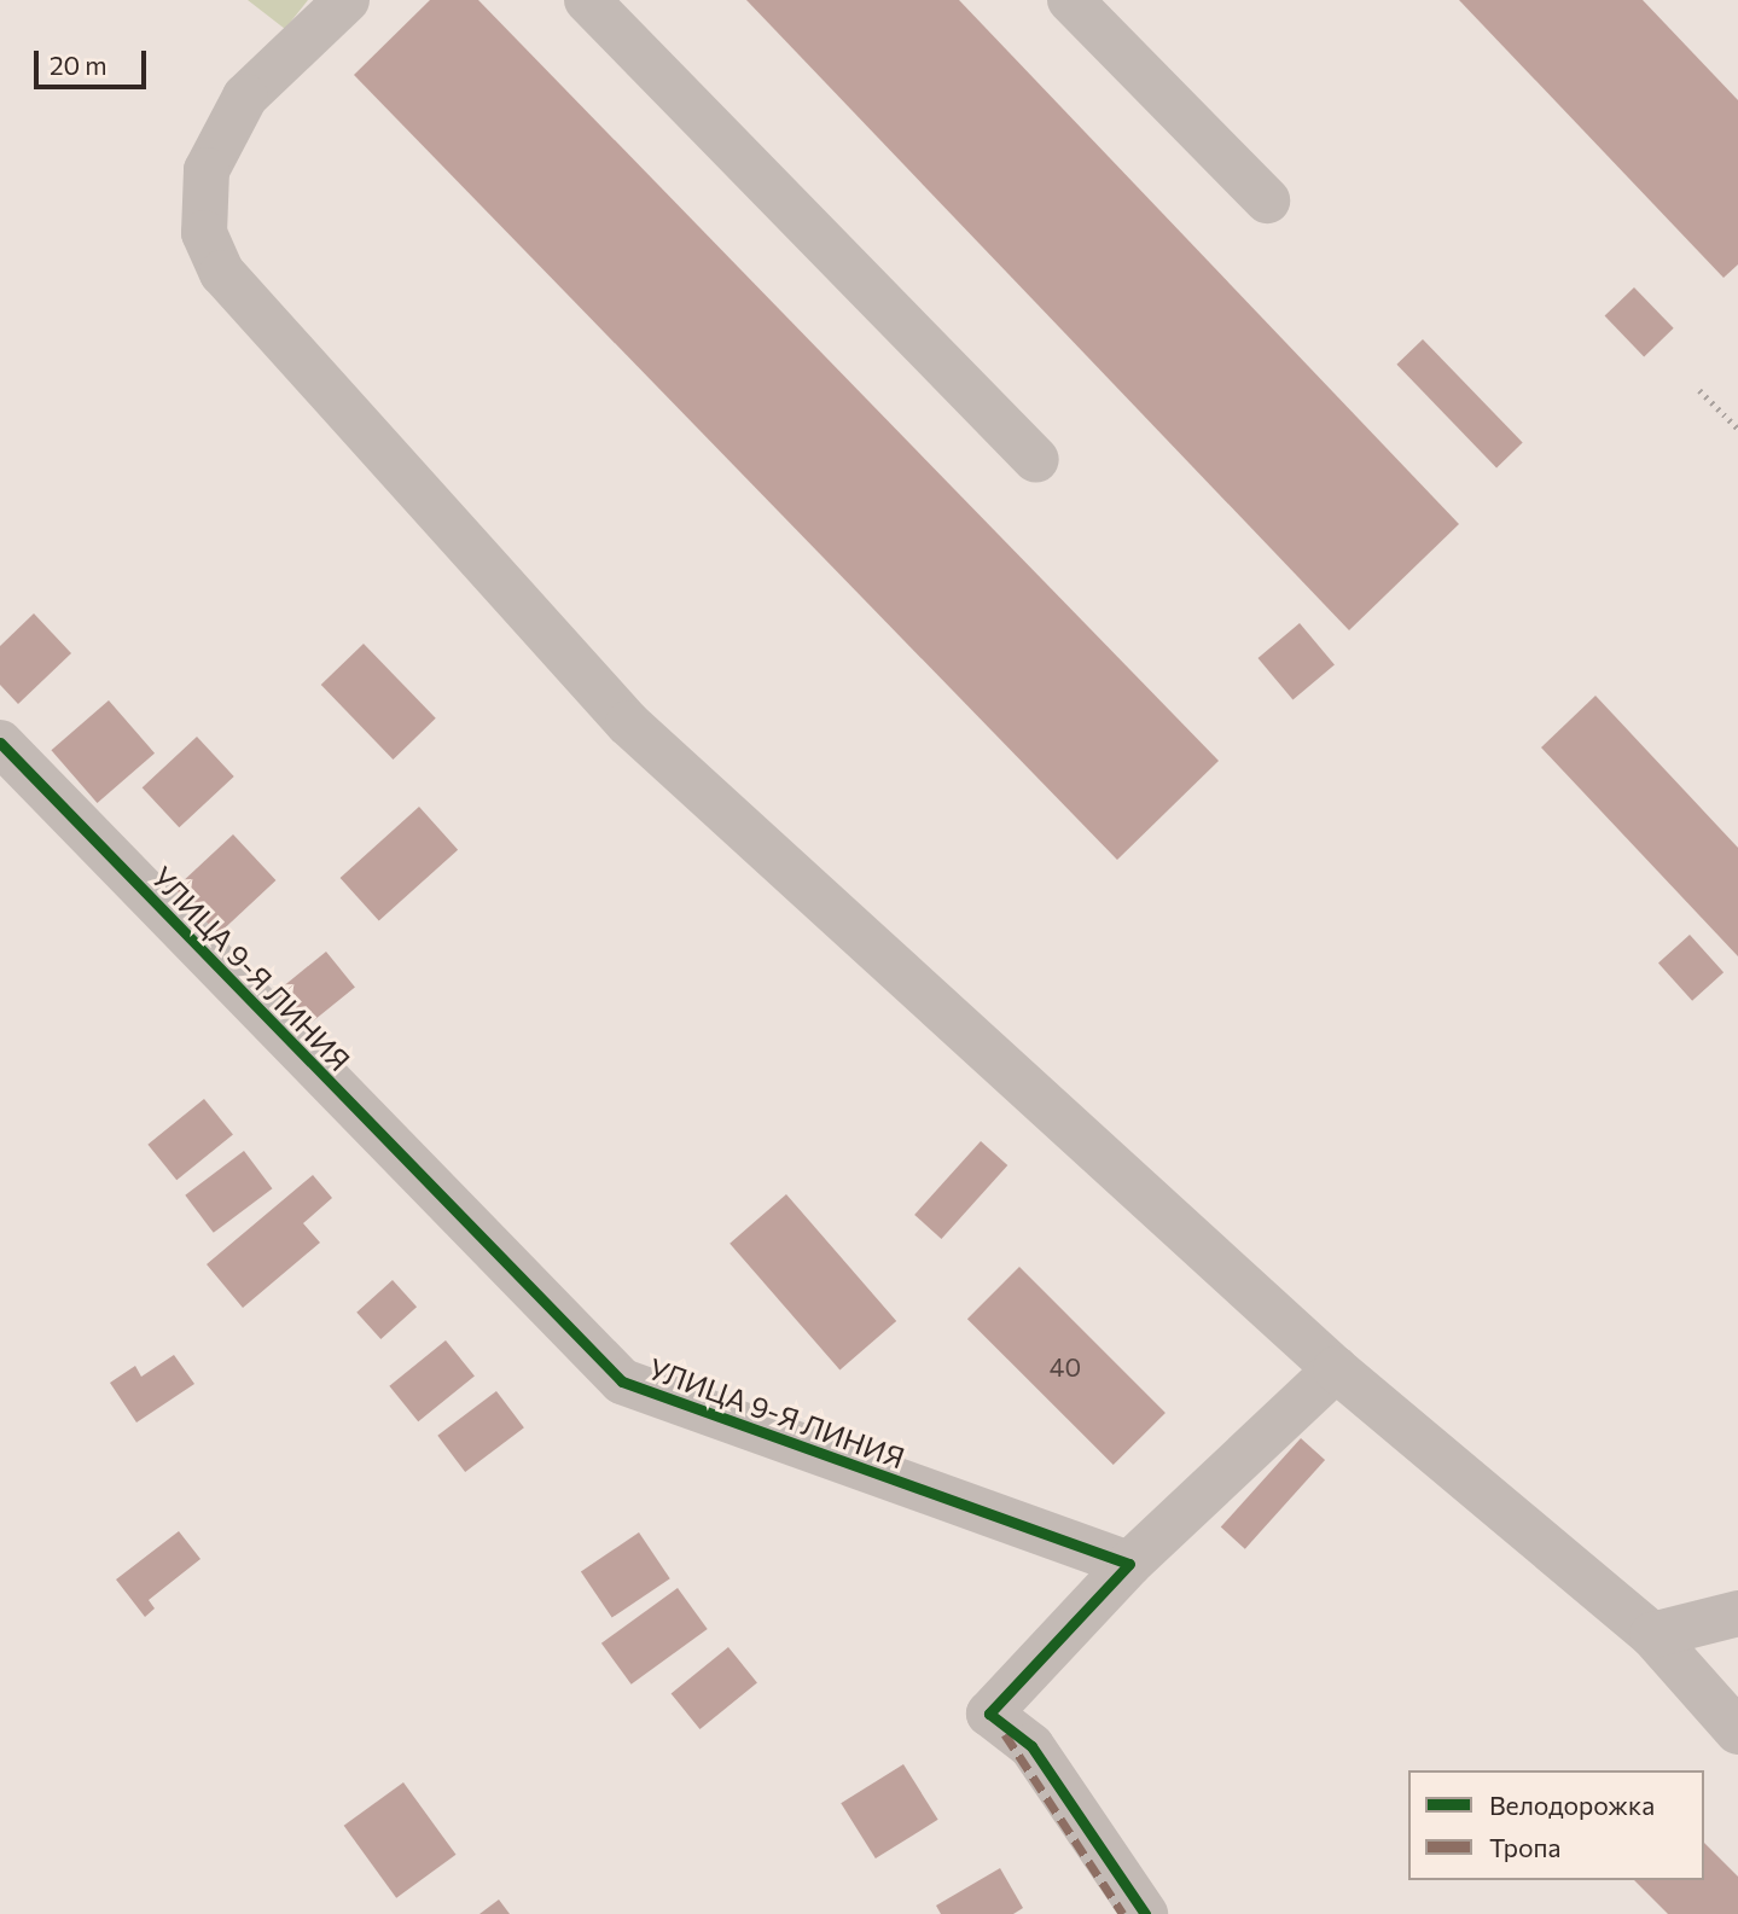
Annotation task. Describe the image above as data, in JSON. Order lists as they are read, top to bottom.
{
  "streets": {
    "street": ["УЛИЦА 9-Я ЛИНИЯ"]
  },
  "house_numbers": ["40"],
  "legend": ["Велодорожка", "Тропа"],
  "scale_bar": "20 m"
}
